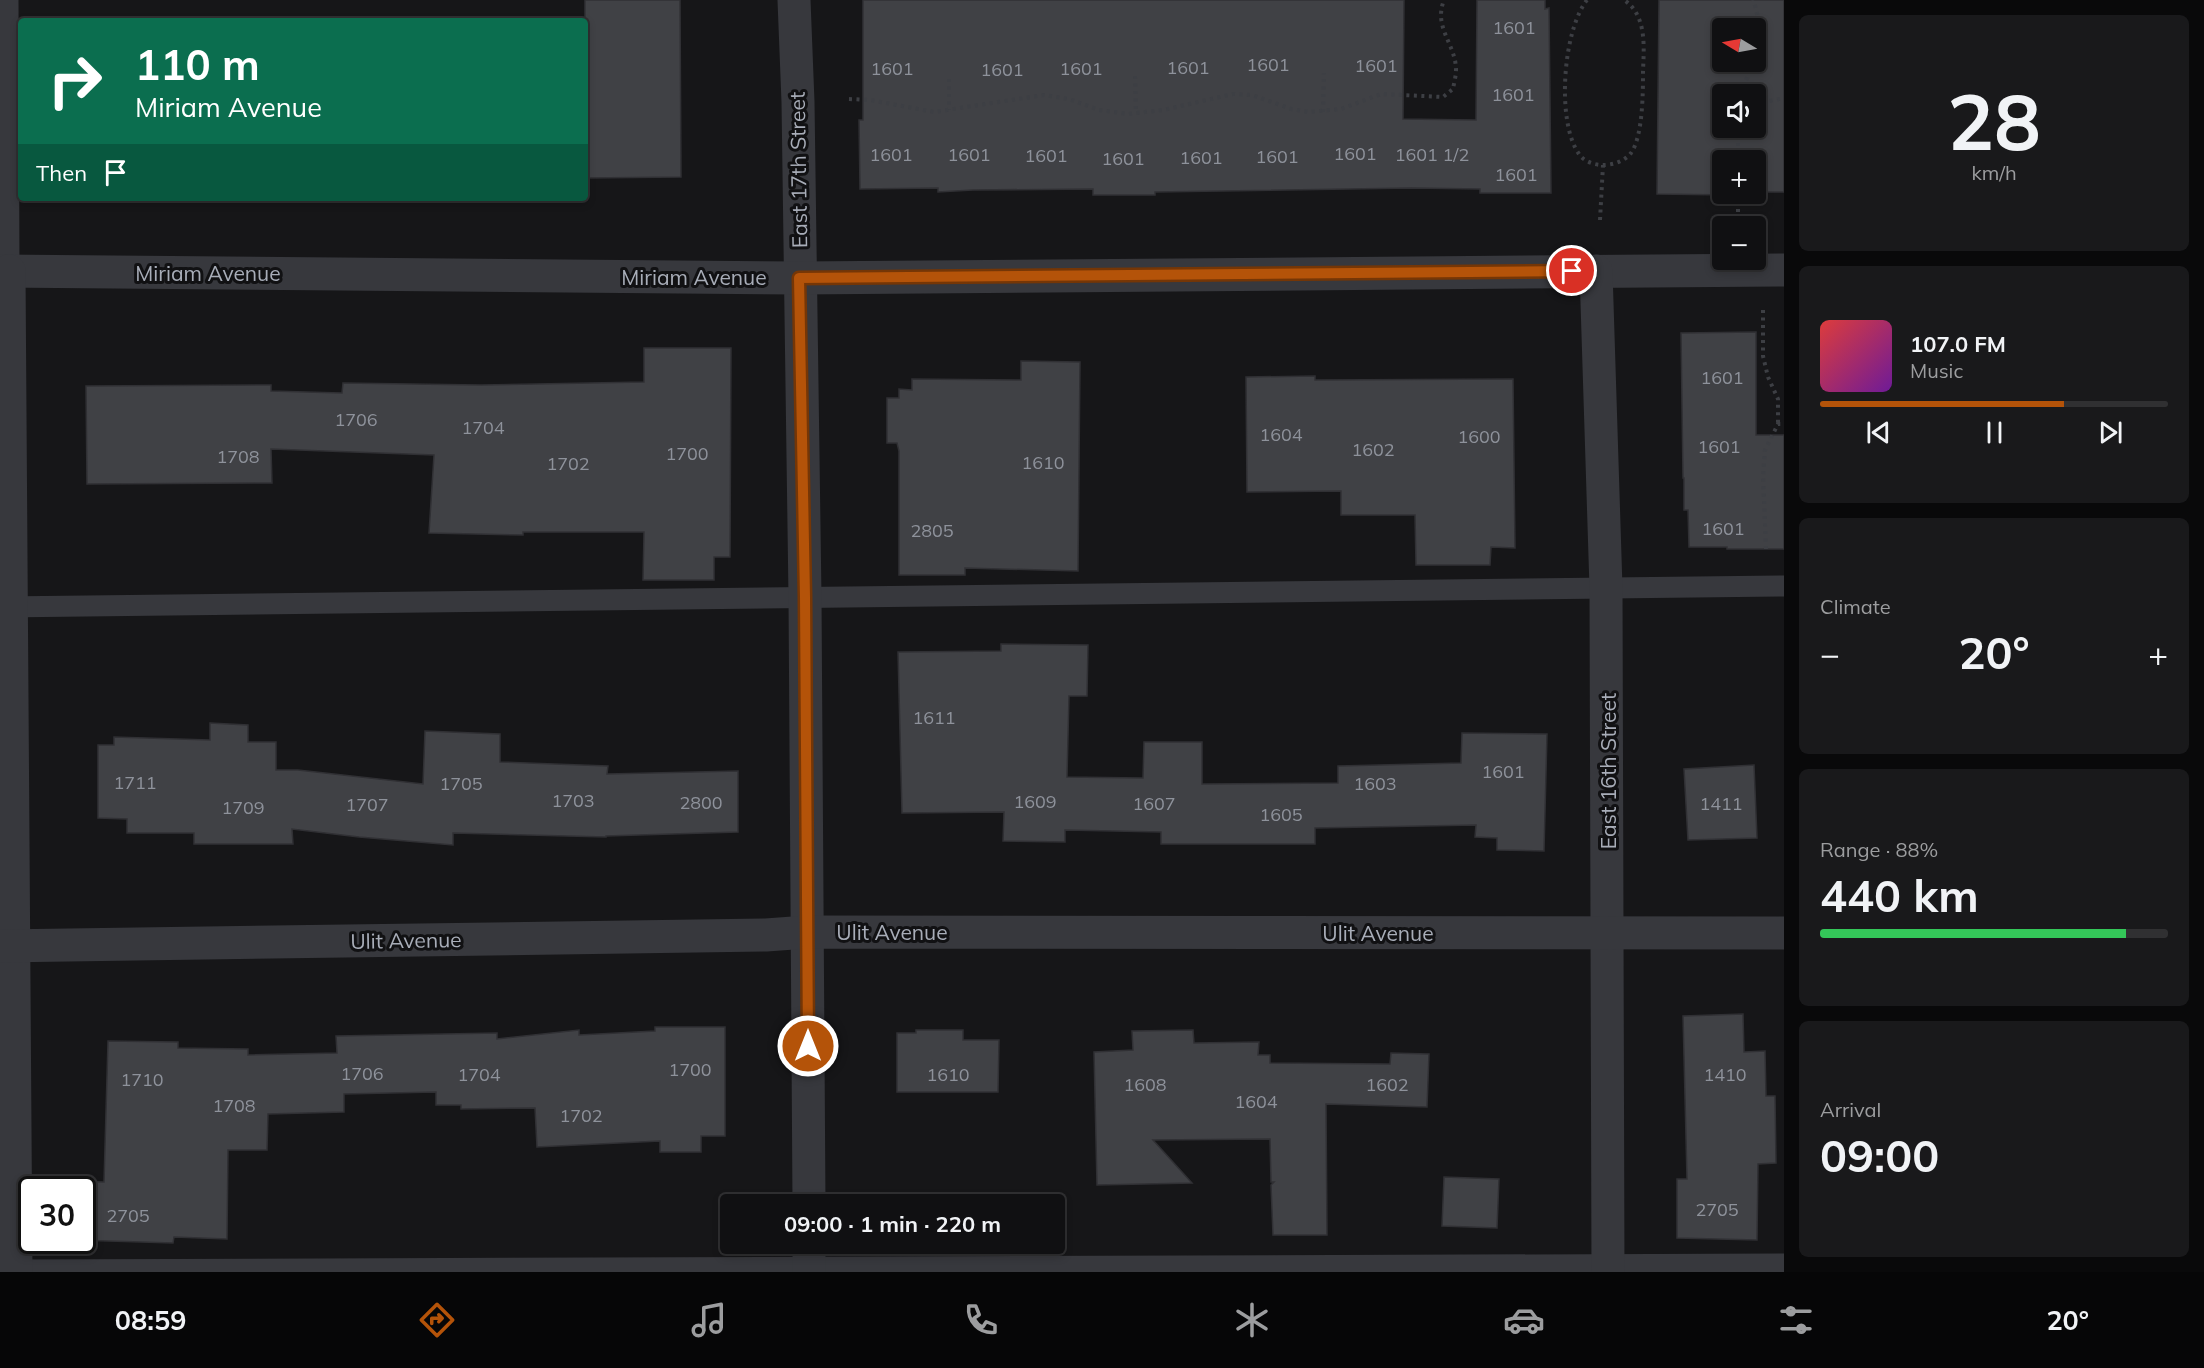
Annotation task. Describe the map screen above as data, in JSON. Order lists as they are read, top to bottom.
{
  "streets": {
    "street": [
      "East 17th Street",
      "Miriam Avenue",
      "East 16th Street",
      "Ulit Avenue"
    ]
  },
  "crossings": [
    ["East 17th Street", "Miriam Avenue"],
    ["East 17th Street", "Ulit Avenue"],
    ["Miriam Avenue", "East 16th Street"],
    ["East 16th Street", "Ulit Avenue"]
  ],
  "house_numbers": [
    "1601",
    "1601",
    "1601",
    "1601",
    "1601",
    "1601",
    "1601",
    "1601",
    "1601",
    "1601",
    "1601",
    "1601 1/2",
    "1601",
    "1601",
    "1601",
    "1601",
    "1601",
    "1601",
    "1706",
    "1704",
    "1604",
    "1600",
    "1601",
    "1602",
    "1700",
    "1708",
    "1610",
    "1702",
    "1601",
    "2805",
    "1611",
    "1601",
    "1711",
    "1705",
    "1603",
    "1703",
    "1609",
    "2800",
    "1607",
    "1411",
    "1707",
    "1709",
    "1605",
    "1700",
    "1706",
    "1704",
    "1610",
    "1410",
    "1710",
    "1608",
    "1602",
    "1604",
    "1708",
    "1702",
    "2705",
    "2705"
  ],
  "north": "left",
  "page": {
    "tile": [
      ["28", "km/h"],
      "Climate",
      ["Range · 88%", "440 km"],
      ["Arrival", "09:00"]
    ],
    "map_buttons": ["+", "−"],
    "turn": ["110 m", "Miriam Avenue"],
    "then": "Then",
    "song": ["107.0 FM", "Music"],
    "heat": ["−", "20°", "+"],
    "limit": "30",
    "trip": "09:00 · 1 min · 220 m",
    "tabs": ["08:59", "20°"]
  }
}
